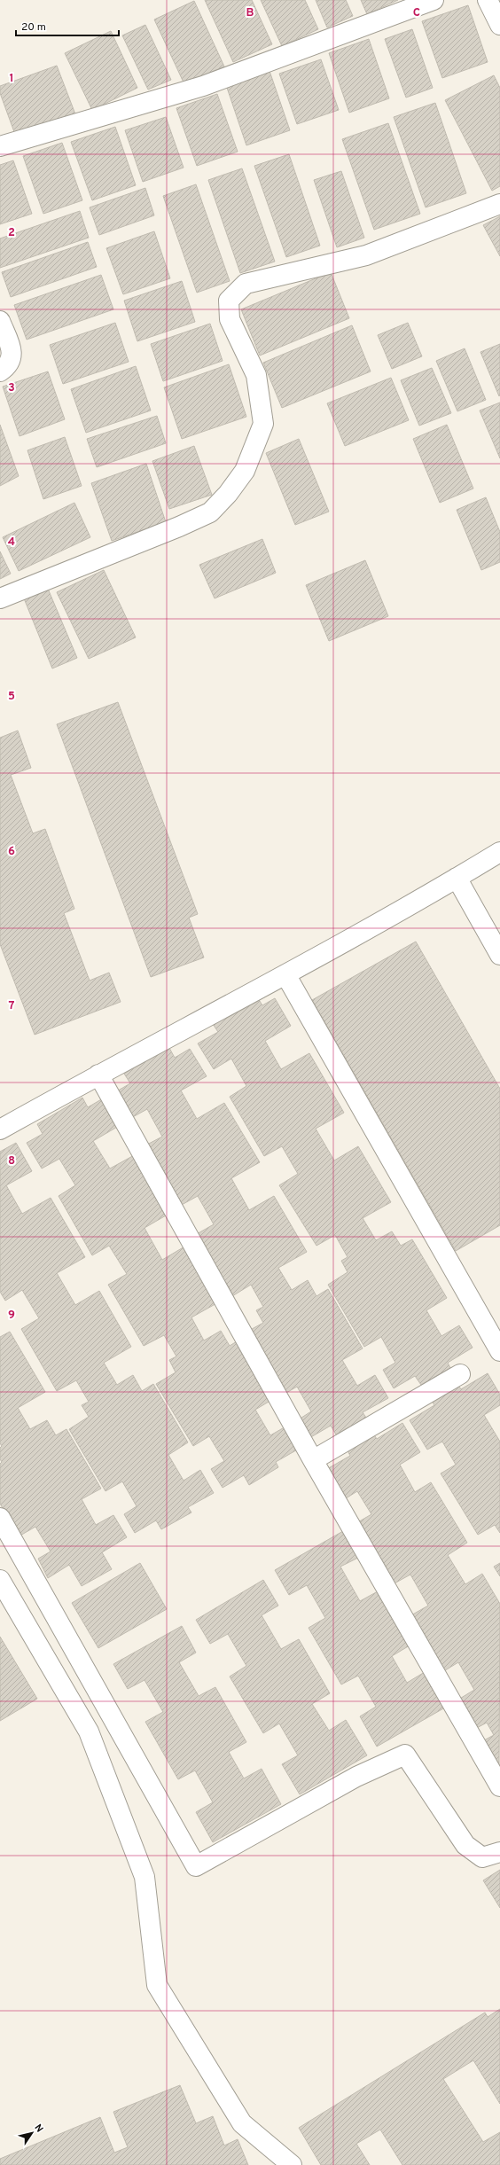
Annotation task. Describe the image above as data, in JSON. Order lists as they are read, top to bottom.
{
  "scale_bar": "20 m",
  "north": "top right",
  "grid": {
    "columns": ["B", "C"],
    "rows": [
      "1",
      "2",
      "3",
      "4",
      "5",
      "6",
      "7",
      "8",
      "9"
    ]
  }
}
